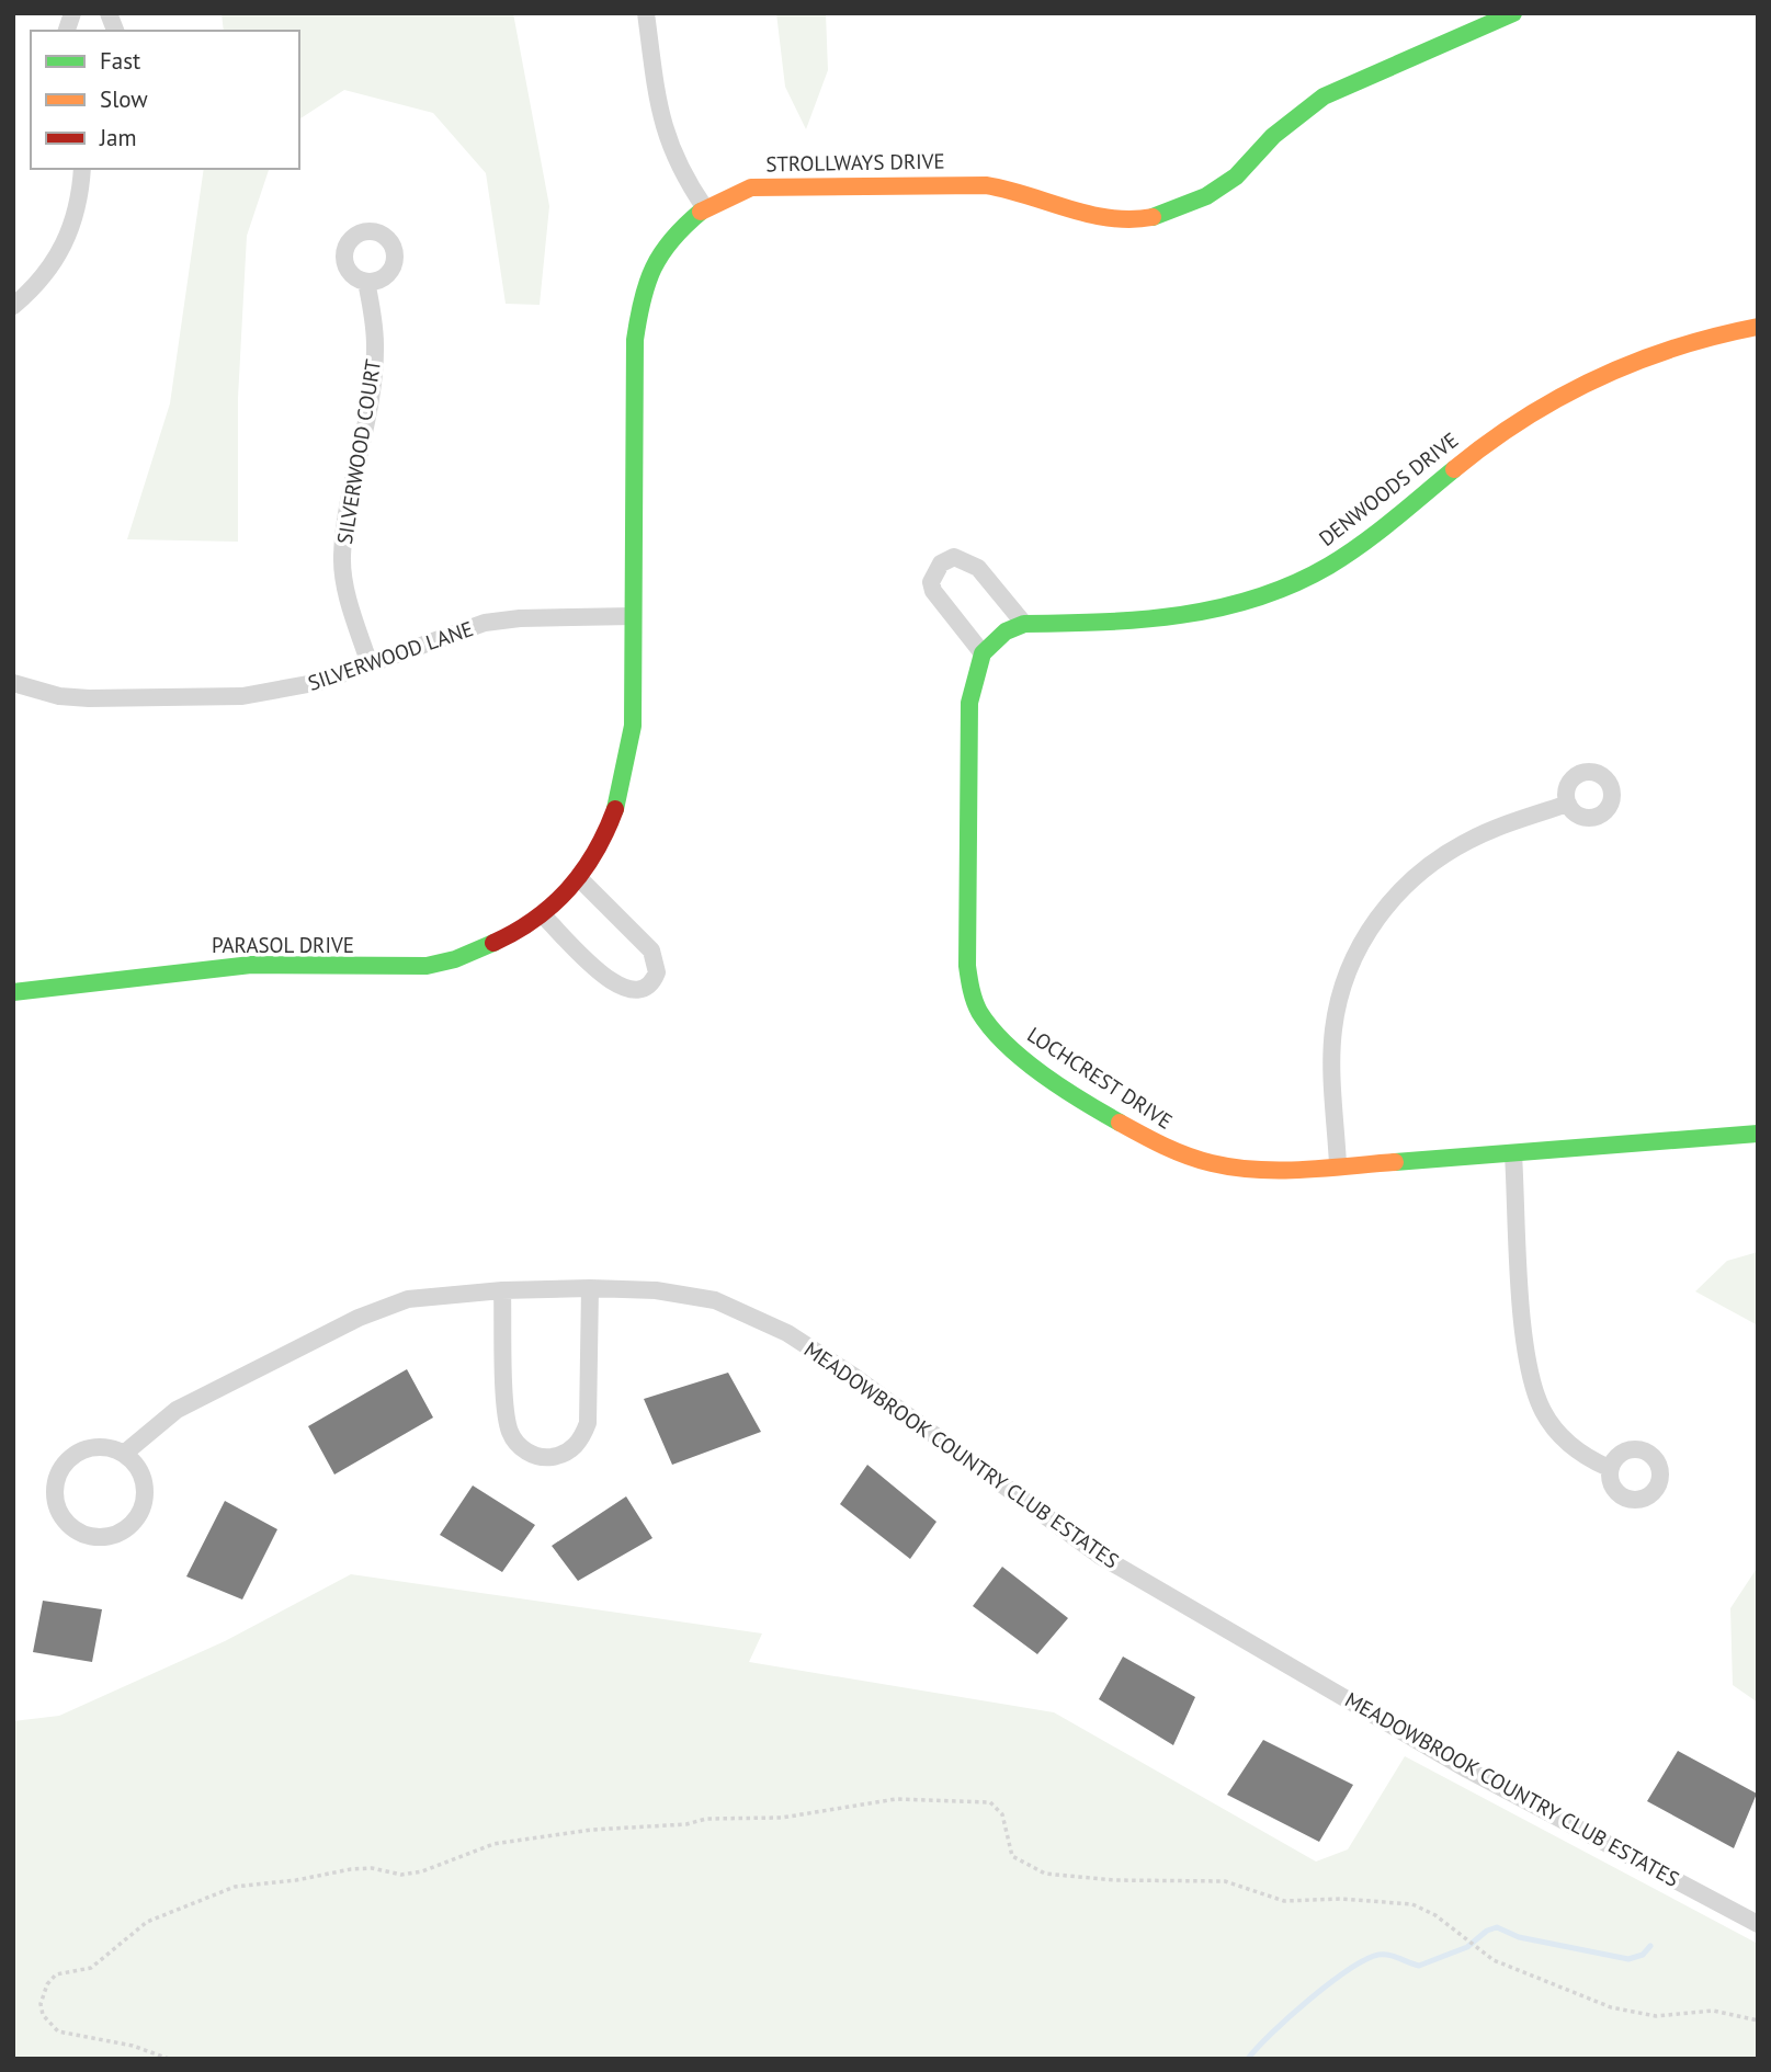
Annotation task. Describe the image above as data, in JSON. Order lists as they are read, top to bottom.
{
  "streets": {
    "street": [
      "STROLLWAYS DRIVE",
      "SILVERWOOD COURT",
      "DENWOODS DRIVE",
      "SILVERWOOD LANE",
      "PARASOL DRIVE",
      "LOCHCREST DRIVE",
      "MEADOWBROOK COUNTRY CLUB ESTATES"
    ]
  },
  "crossings": [
    ["STROLLWAYS DRIVE", "SILVERWOOD LANE"],
    ["STROLLWAYS DRIVE", "PARASOL DRIVE"],
    ["SILVERWOOD COURT", "SILVERWOOD LANE"]
  ],
  "legend": ["Fast", "Slow", "Jam"]
}
